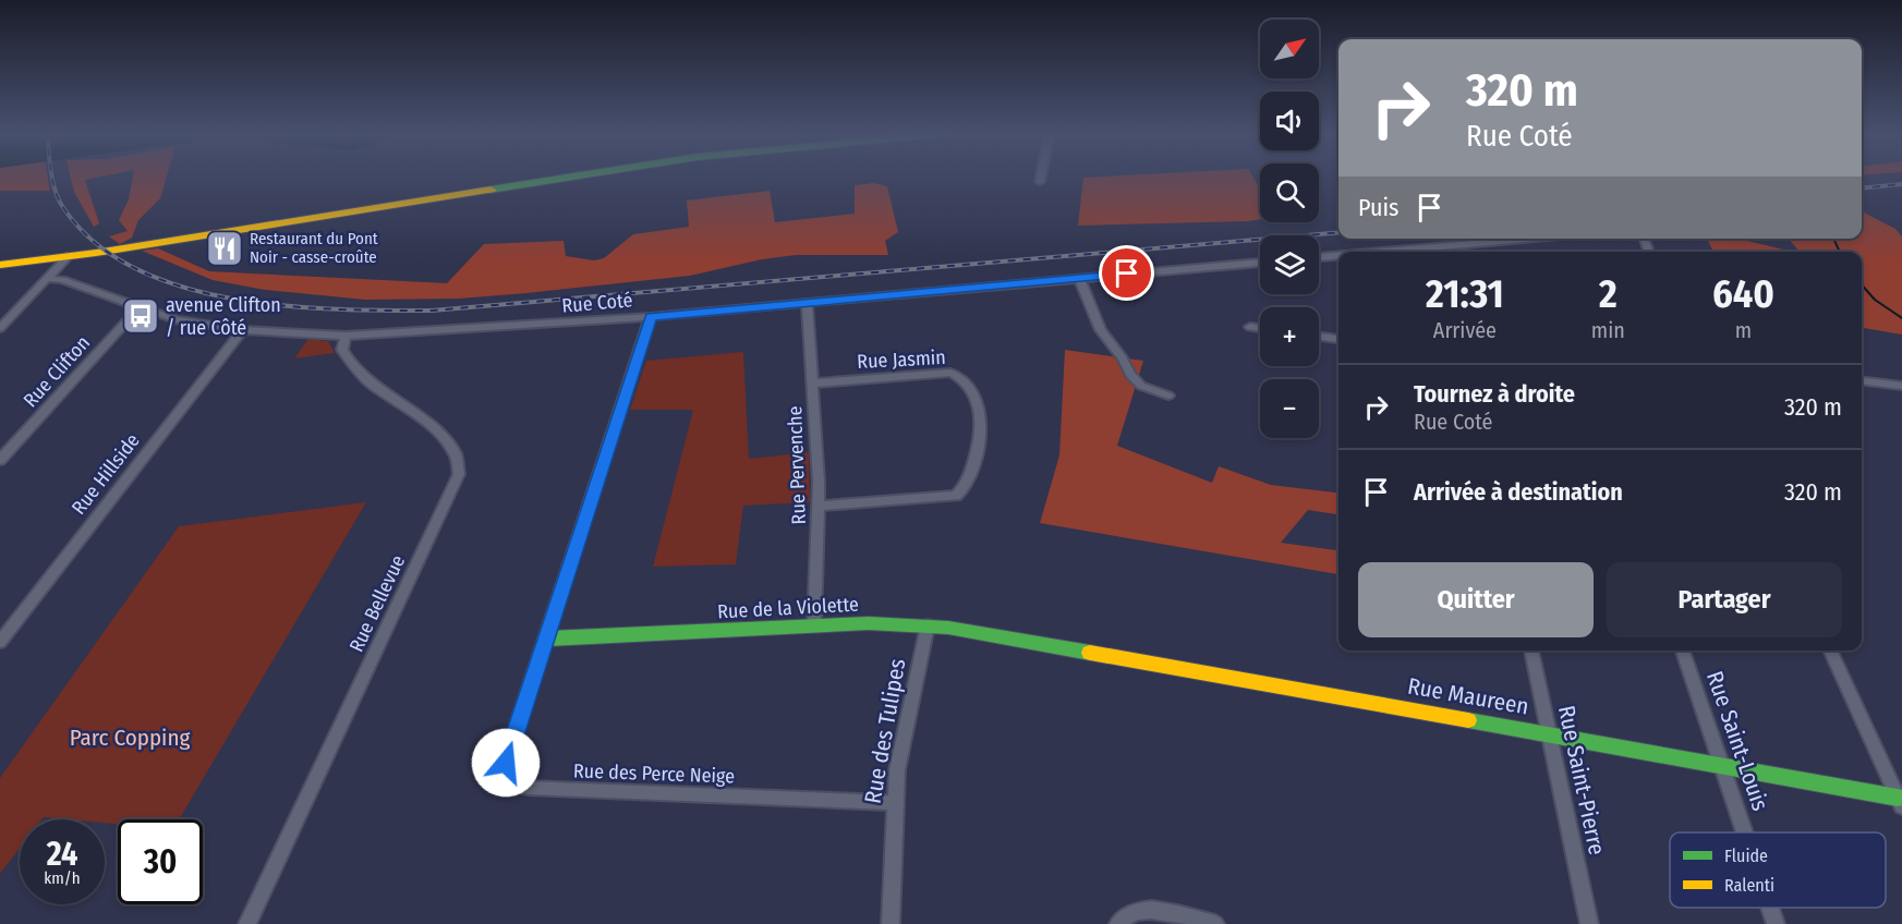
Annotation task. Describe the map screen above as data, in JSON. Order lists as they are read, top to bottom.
{
  "streets": {
    "main road": ["Rue de la Violette", "Rue Maureen"],
    "street": [
      "Rue Coté",
      "Rue Jasmin",
      "Rue Clifton",
      "Rue Pervenche",
      "Rue Hillside",
      "Rue Bellevue",
      "Rue des Tulipes",
      "Rue Saint-Louis",
      "Rue des Perce Neige",
      "Rue Saint-Pierre"
    ]
  },
  "crossings": [
    ["Rue Coté", "Rue Clifton"],
    ["Rue Coté", "Rue Pervenche"],
    ["Rue Coté", "Rue Hillside"],
    ["Rue Coté", "Rue Bellevue"],
    ["Rue Coté", "Rue des Perce Neige"],
    ["Rue Jasmin", "Rue Pervenche"],
    ["Rue Pervenche", "Rue de la Violette"],
    ["Rue de la Violette", "Rue Maureen"],
    ["Rue de la Violette", "Rue des Tulipes"],
    ["Rue de la Violette", "Rue des Perce Neige"],
    ["Rue Maureen", "Rue Saint-Louis"],
    ["Rue Maureen", "Rue Saint-Pierre"],
    ["Rue des Tulipes", "Rue des Perce Neige"]
  ],
  "parks": ["Parc Copping"],
  "places": {
    "restaurant": ["Restaurant du Pont Noir - casse-croûte"],
    "bus stop": ["avenue Clifton / rue Côté"]
  },
  "legend": ["Fluide", "Ralenti"],
  "north": "top right",
  "page": {
    "map_buttons": ["+", "−"],
    "turn": ["320 m", "Rue Coté"],
    "then": "Puis",
    "eta": [
      "21:31",
      "Arrivée",
      "2",
      "min",
      "640",
      "m"
    ],
    "list": [
      {
        "name": "Tournez à droite",
        "note": "Rue Coté",
        "value": "320 m"
      },
      {
        "name": "Arrivée à destination",
        "value": "320 m"
      }
    ],
    "buttons": ["Quitter", "Partager"],
    "speed": "24 km/h",
    "limit": "30"
  }
}
